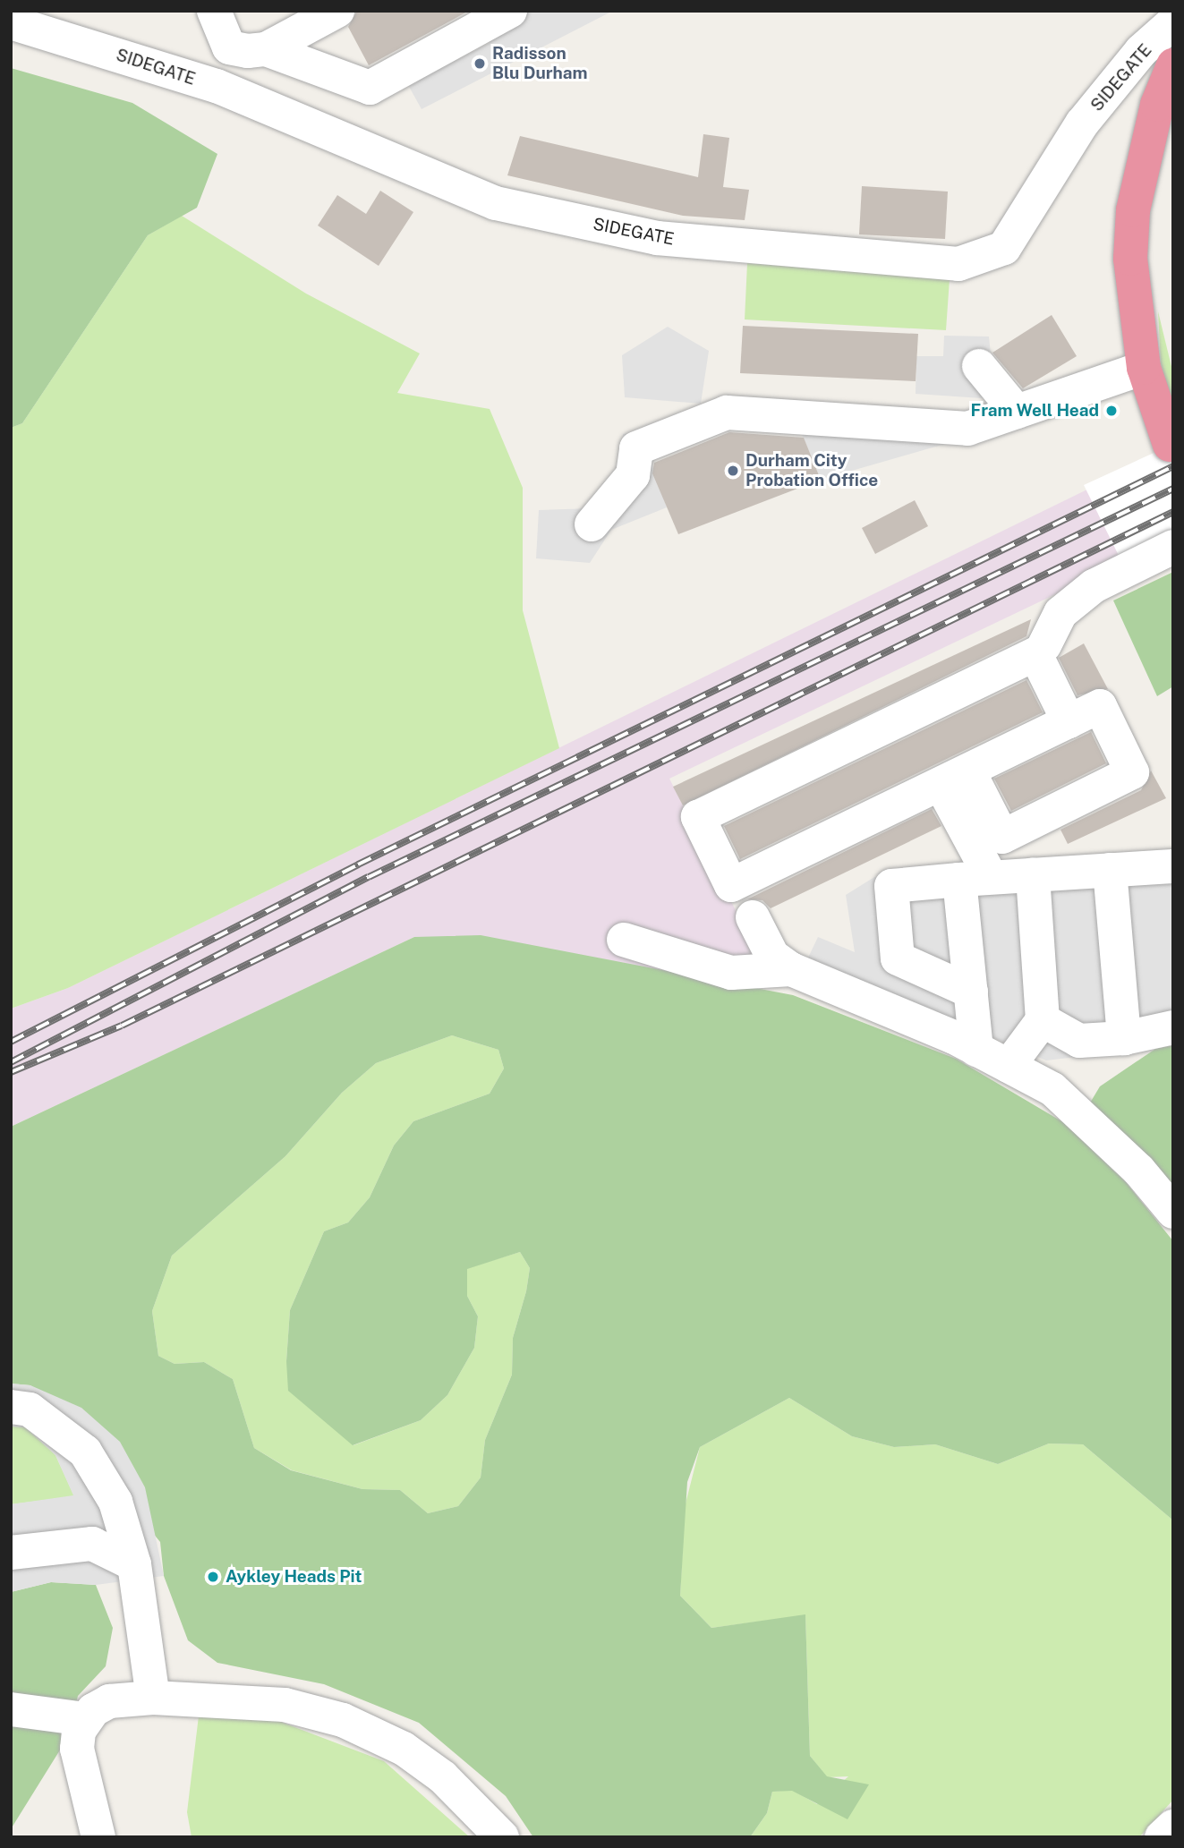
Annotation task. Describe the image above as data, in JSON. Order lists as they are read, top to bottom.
{
  "streets": {
    "street": ["SIDEGATE"]
  },
  "places": [
    "Radisson Blu Durham",
    "Fram Well Head",
    "Durham City Probation Office",
    "Aykley Heads Pit"
  ]
}
